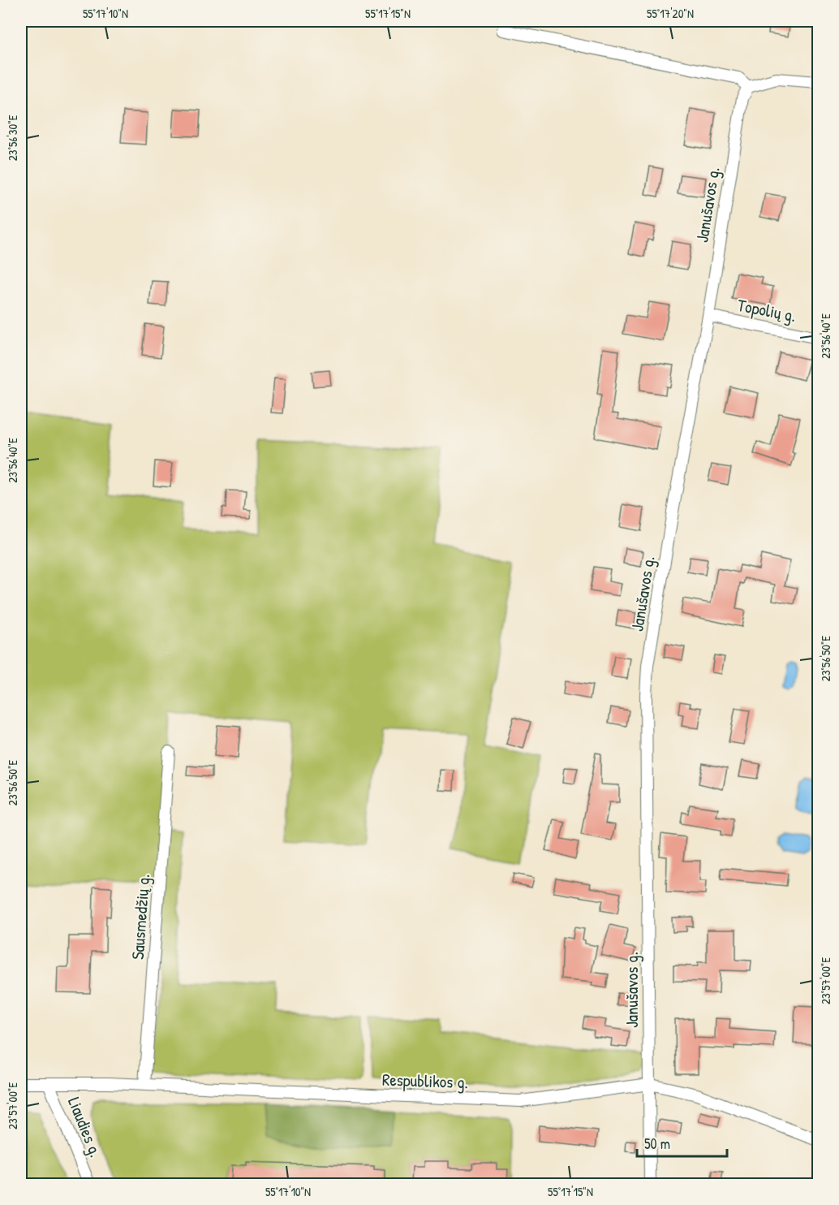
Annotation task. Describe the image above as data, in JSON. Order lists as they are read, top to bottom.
{
  "streets": {
    "street": [
      "Janušavos g.",
      "Topolių g.",
      "Sausmedžių g.",
      "Respublikos g.",
      "Liaudies g."
    ]
  },
  "crossings": [
    ["Janušavos g.", "Topolių g."],
    ["Janušavos g.", "Respublikos g."],
    ["Sausmedžių g.", "Respublikos g."],
    ["Respublikos g.", "Liaudies g."]
  ],
  "scale_bar": "50 m",
  "coordinates": [
    "55°17'10\"N",
    "55°17'15\"N",
    "55°17'20\"N",
    "23°56'30\"E",
    "23°56'40\"E",
    "23°56'50\"E",
    "23°57'00\"E"
  ]
}
